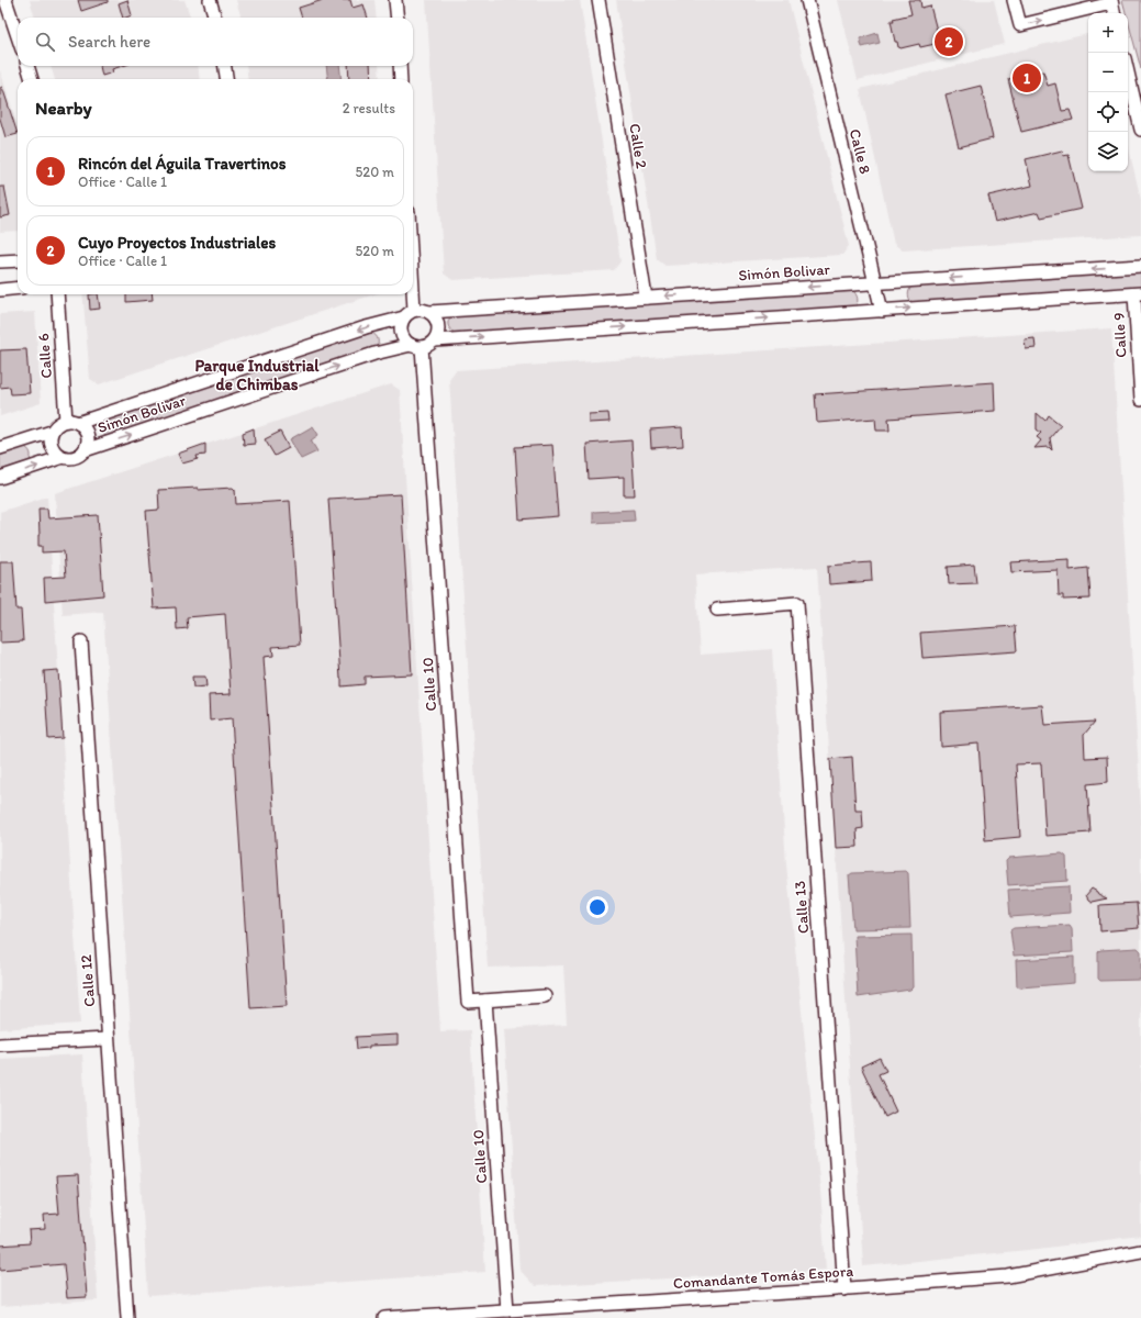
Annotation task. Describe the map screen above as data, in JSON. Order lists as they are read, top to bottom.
{
  "streets": {
    "street": [
      "Calle 2",
      "Calle 8",
      "Simón Bolivar",
      "Calle 9",
      "Calle 6",
      "Calle 10",
      "Calle 13",
      "Calle 12",
      "Comandante Tomás Espora"
    ]
  },
  "crossings": [
    ["Calle 2", "Simón Bolivar"],
    ["Calle 8", "Simón Bolivar"],
    ["Simón Bolivar", "Calle 6"],
    ["Simón Bolivar", "Calle 10"],
    ["Calle 10", "Comandante Tomás Espora"],
    ["Calle 13", "Comandante Tomás Espora"]
  ],
  "districts": ["Parque Industrial de Chimbas"],
  "page": {
    "map_buttons": ["+", "−"],
    "search": "Search here",
    "pins": ["2", "1"],
    "heading": ["Nearby", "2 results"],
    "list": [
      {
        "mark": "1",
        "name": "Rincón del Águila Travertinos",
        "note": "Office · Calle 1",
        "value": "520 m"
      },
      {
        "mark": "2",
        "name": "Cuyo Proyectos Industriales",
        "note": "Office · Calle 1",
        "value": "520 m"
      }
    ]
  }
}
